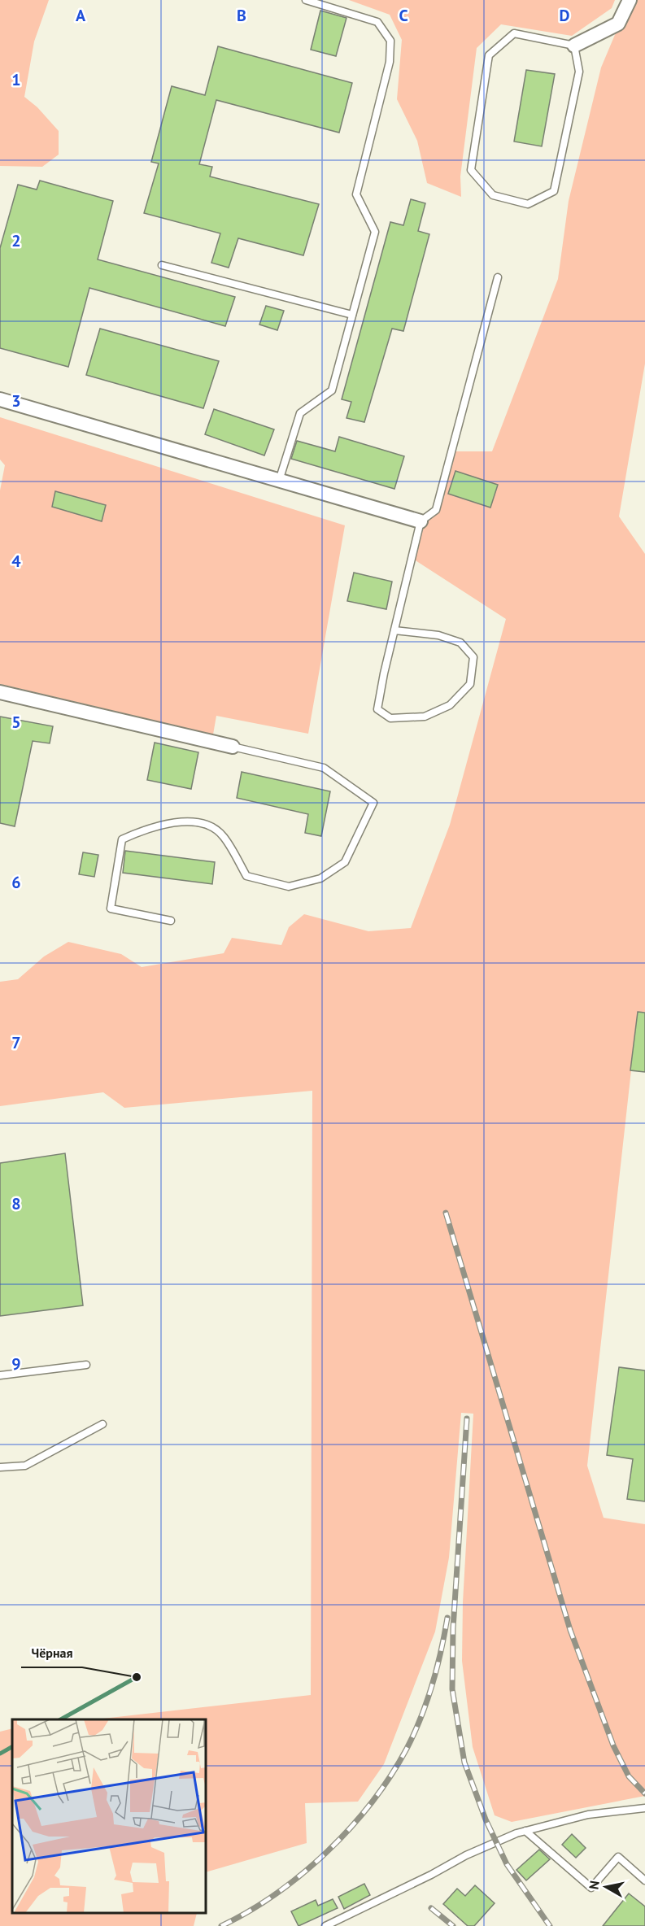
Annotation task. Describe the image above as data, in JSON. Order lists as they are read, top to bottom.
{
  "places": ["Чёрная"],
  "north": "left",
  "grid": {
    "columns": [
      "A",
      "B",
      "C",
      "D"
    ],
    "rows": [
      "1",
      "2",
      "3",
      "4",
      "5",
      "6",
      "7",
      "8",
      "9"
    ]
  }
}
